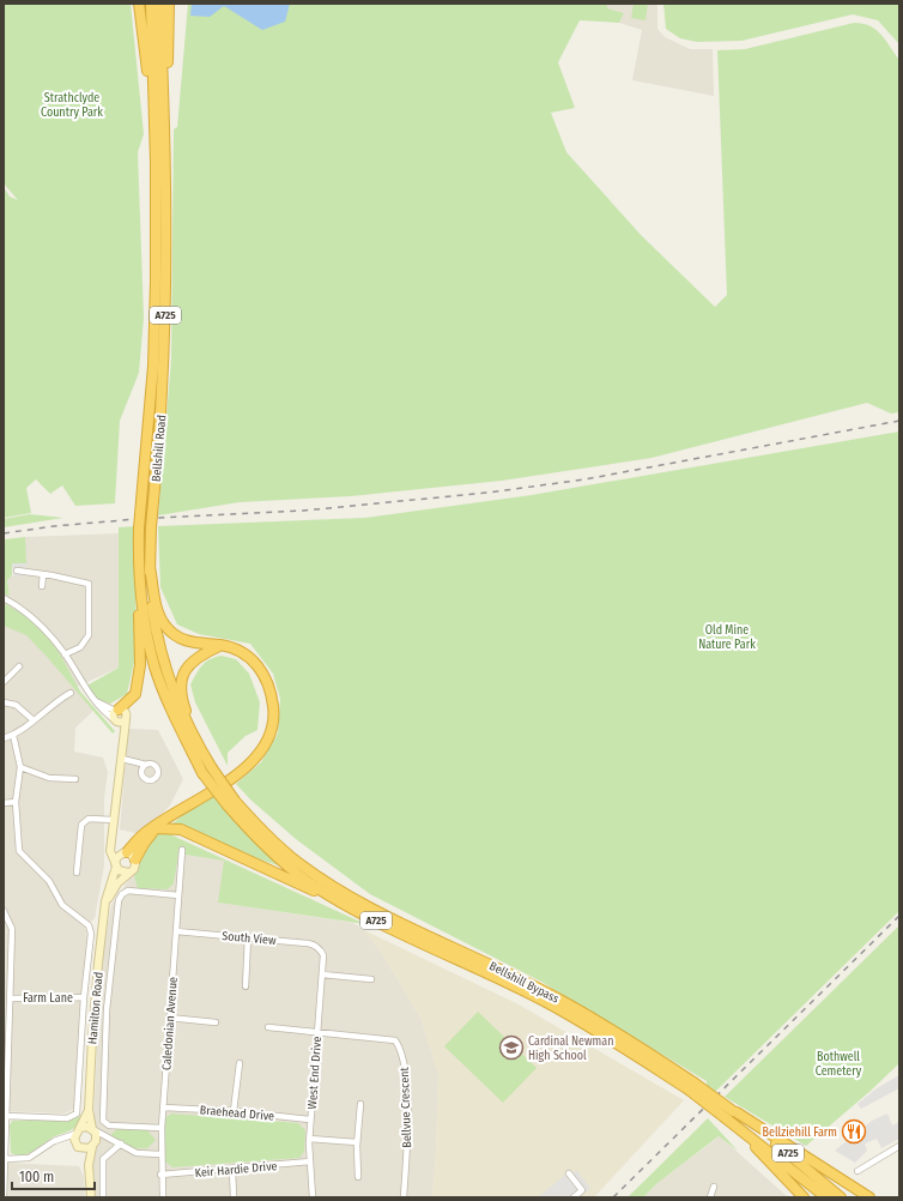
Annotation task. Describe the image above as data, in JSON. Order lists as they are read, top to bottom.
{
  "streets": {
    "highway": ["A725", "Bellshill Road", "Bellshill Bypass"],
    "main road": ["Hamilton Road"],
    "street": [
      "South View",
      "Farm Lane",
      "Caledonian Avenue",
      "West End Drive",
      "Bellvue Crescent",
      "Braehead Drive",
      "Keir Hardie Drive"
    ]
  },
  "crossings": [
    ["A725", "Bellshill Road"],
    ["Bellshill Road", "Bellshill Bypass"],
    ["South View", "Caledonian Avenue"],
    ["South View", "West End Drive"],
    ["Caledonian Avenue", "Braehead Drive"],
    ["Caledonian Avenue", "Keir Hardie Drive"],
    ["West End Drive", "Bellvue Crescent"],
    ["West End Drive", "Braehead Drive"],
    ["West End Drive", "Keir Hardie Drive"]
  ],
  "parks": ["Strathclyde Country Park", "Old Mine Nature Park", "Bothwell Cemetery"],
  "places": {
    "school or university": ["Cardinal Newman High School"],
    "restaurant": ["Bellziehill Farm"]
  },
  "scale_bar": "100 m"
}
